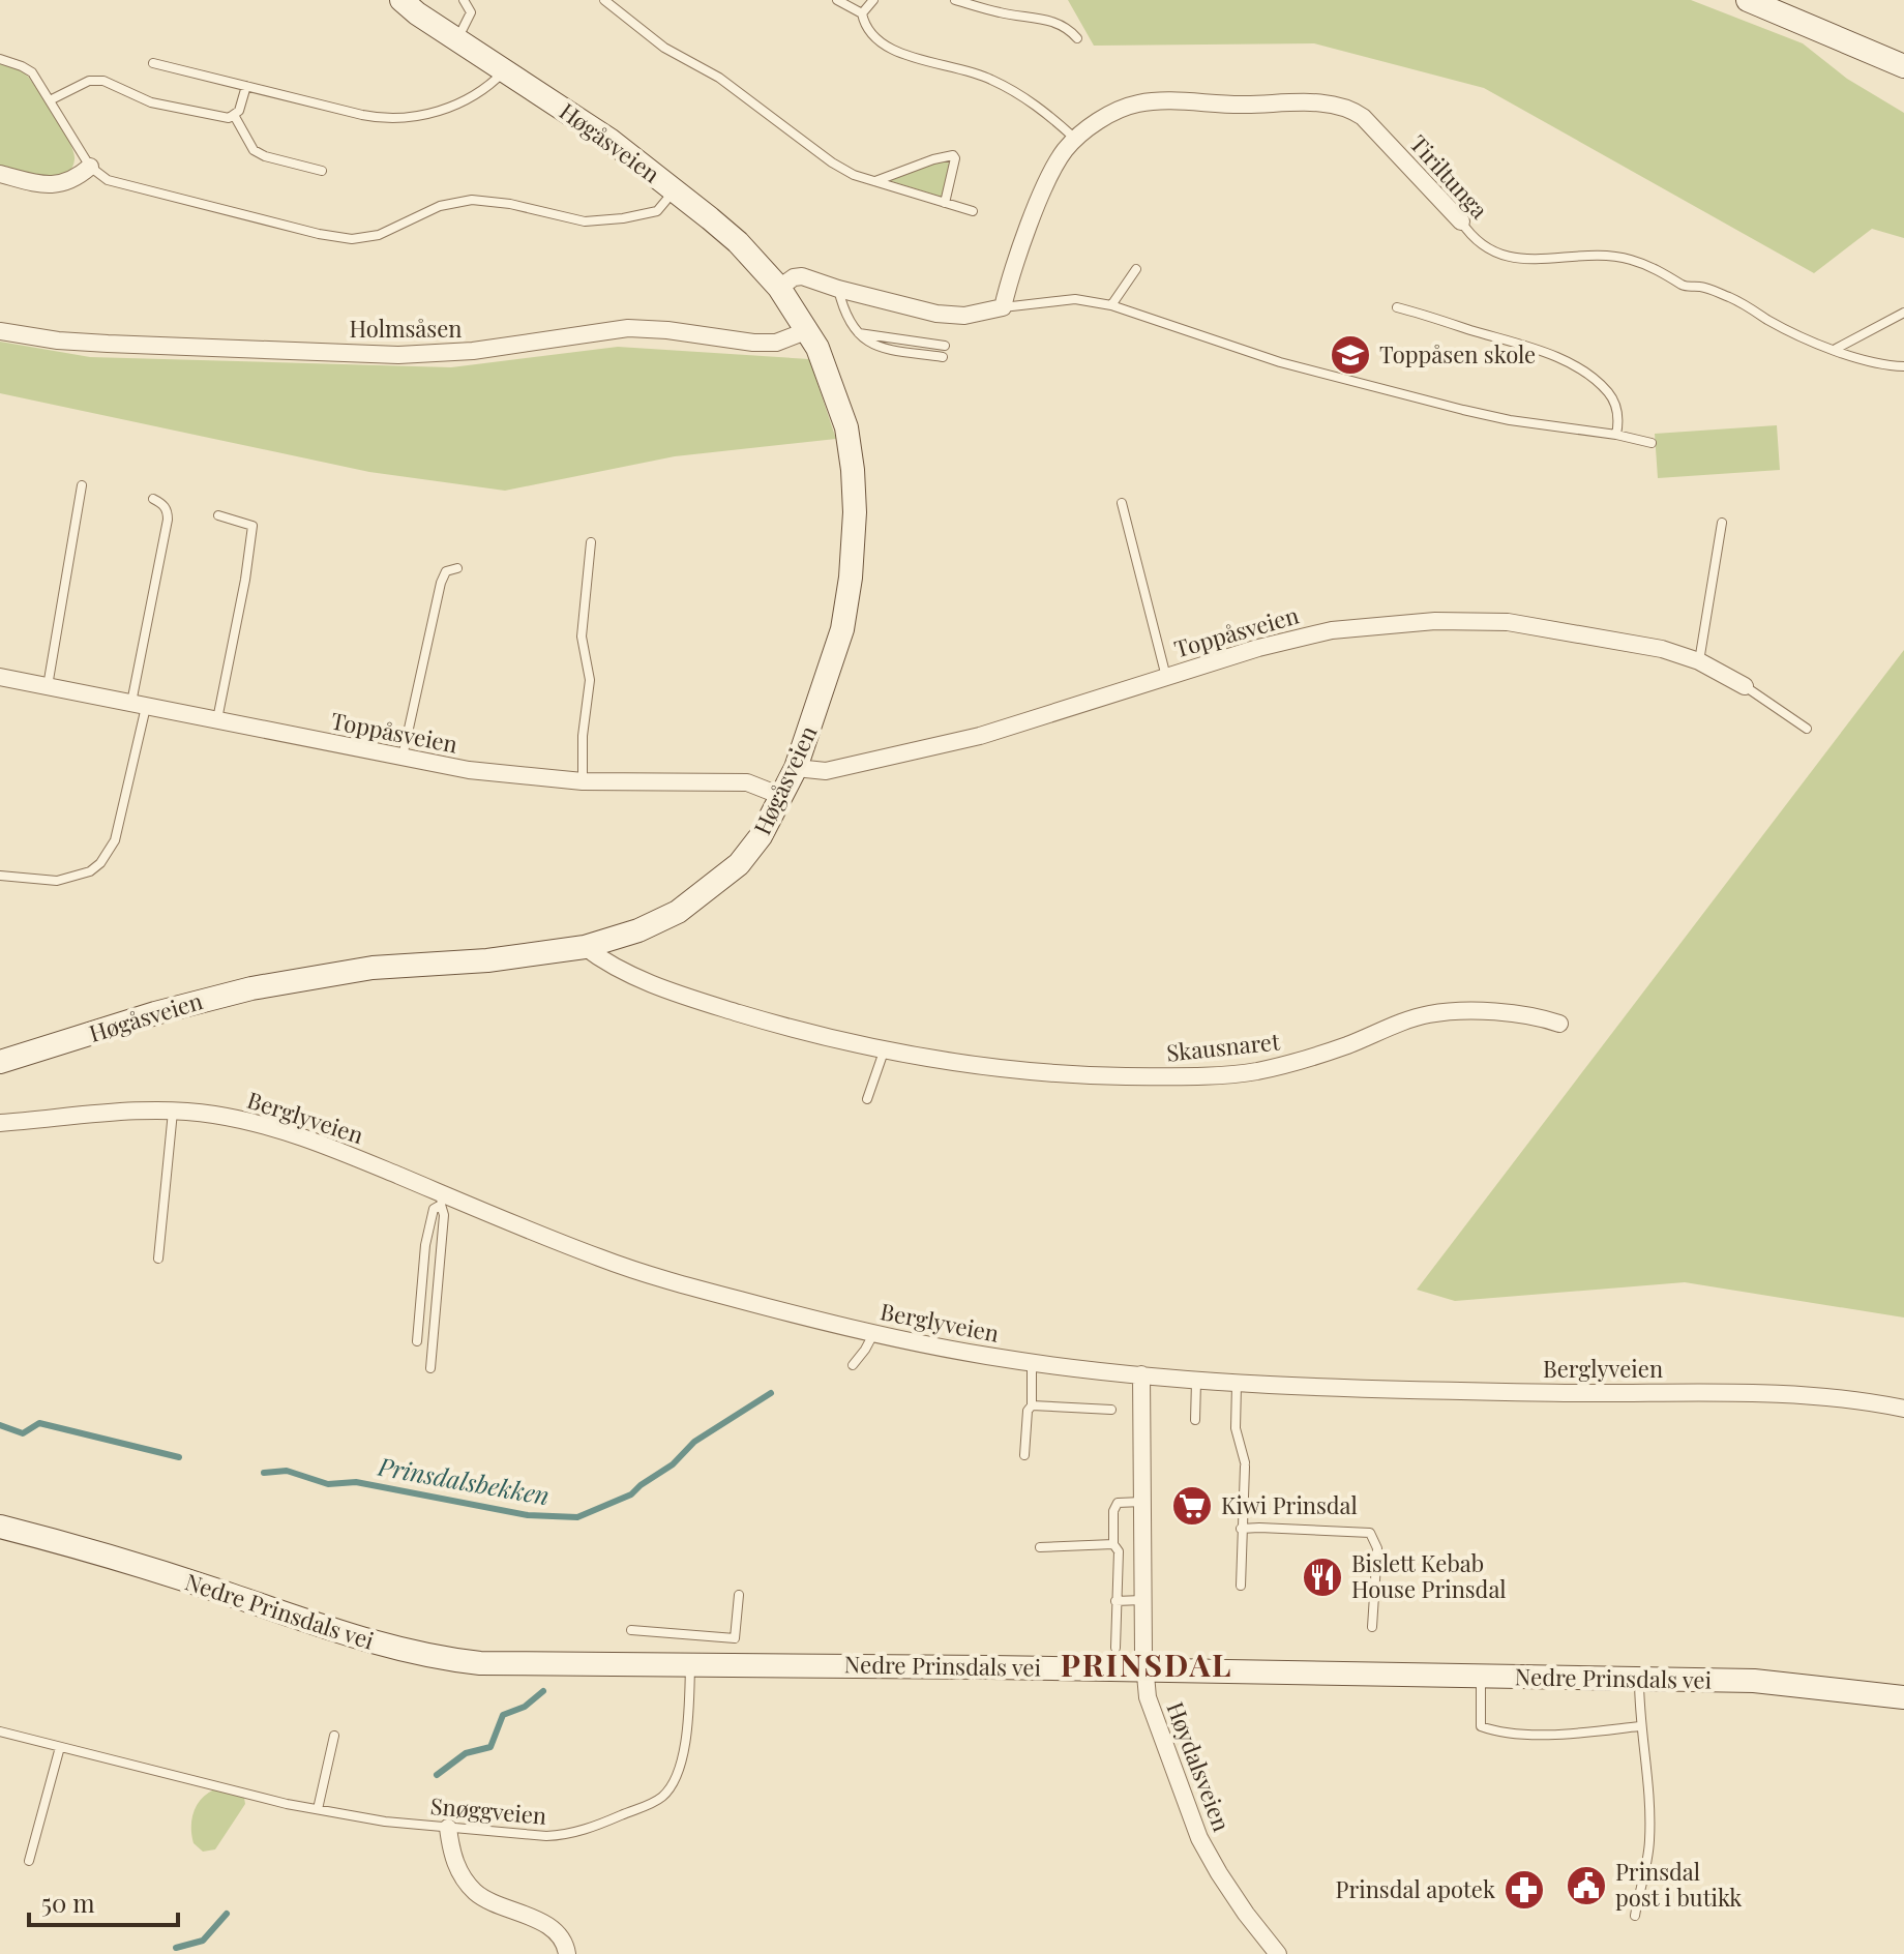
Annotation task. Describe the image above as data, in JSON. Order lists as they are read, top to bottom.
{
  "streets": {
    "street": [
      "Høgåsveien",
      "Tiriltunga",
      "Holmsåsen",
      "Toppåsveien",
      "Skausnaret",
      "Berglyveien",
      "Nedre Prinsdals vei",
      "Høydalsveien"
    ],
    "lane": ["Snøggveien"]
  },
  "crossings": [
    ["Høgåsveien", "Holmsåsen"],
    ["Høgåsveien", "Toppåsveien"],
    ["Høgåsveien", "Skausnaret"],
    ["Berglyveien", "Høydalsveien"],
    ["Nedre Prinsdals vei", "Høydalsveien"],
    ["Nedre Prinsdals vei", "Snøggveien"]
  ],
  "districts": ["PRINSDAL"],
  "water": ["Prinsdalsbekken"],
  "places": {
    "school or university": ["Toppåsen skole"],
    "supermarket": ["Kiwi Prinsdal"],
    "restaurant": ["Bislett Kebab House Prinsdal"],
    "public building": ["Prinsdal post i butikk"],
    "pharmacy": ["Prinsdal apotek"]
  },
  "scale_bar": "50 m"
}
